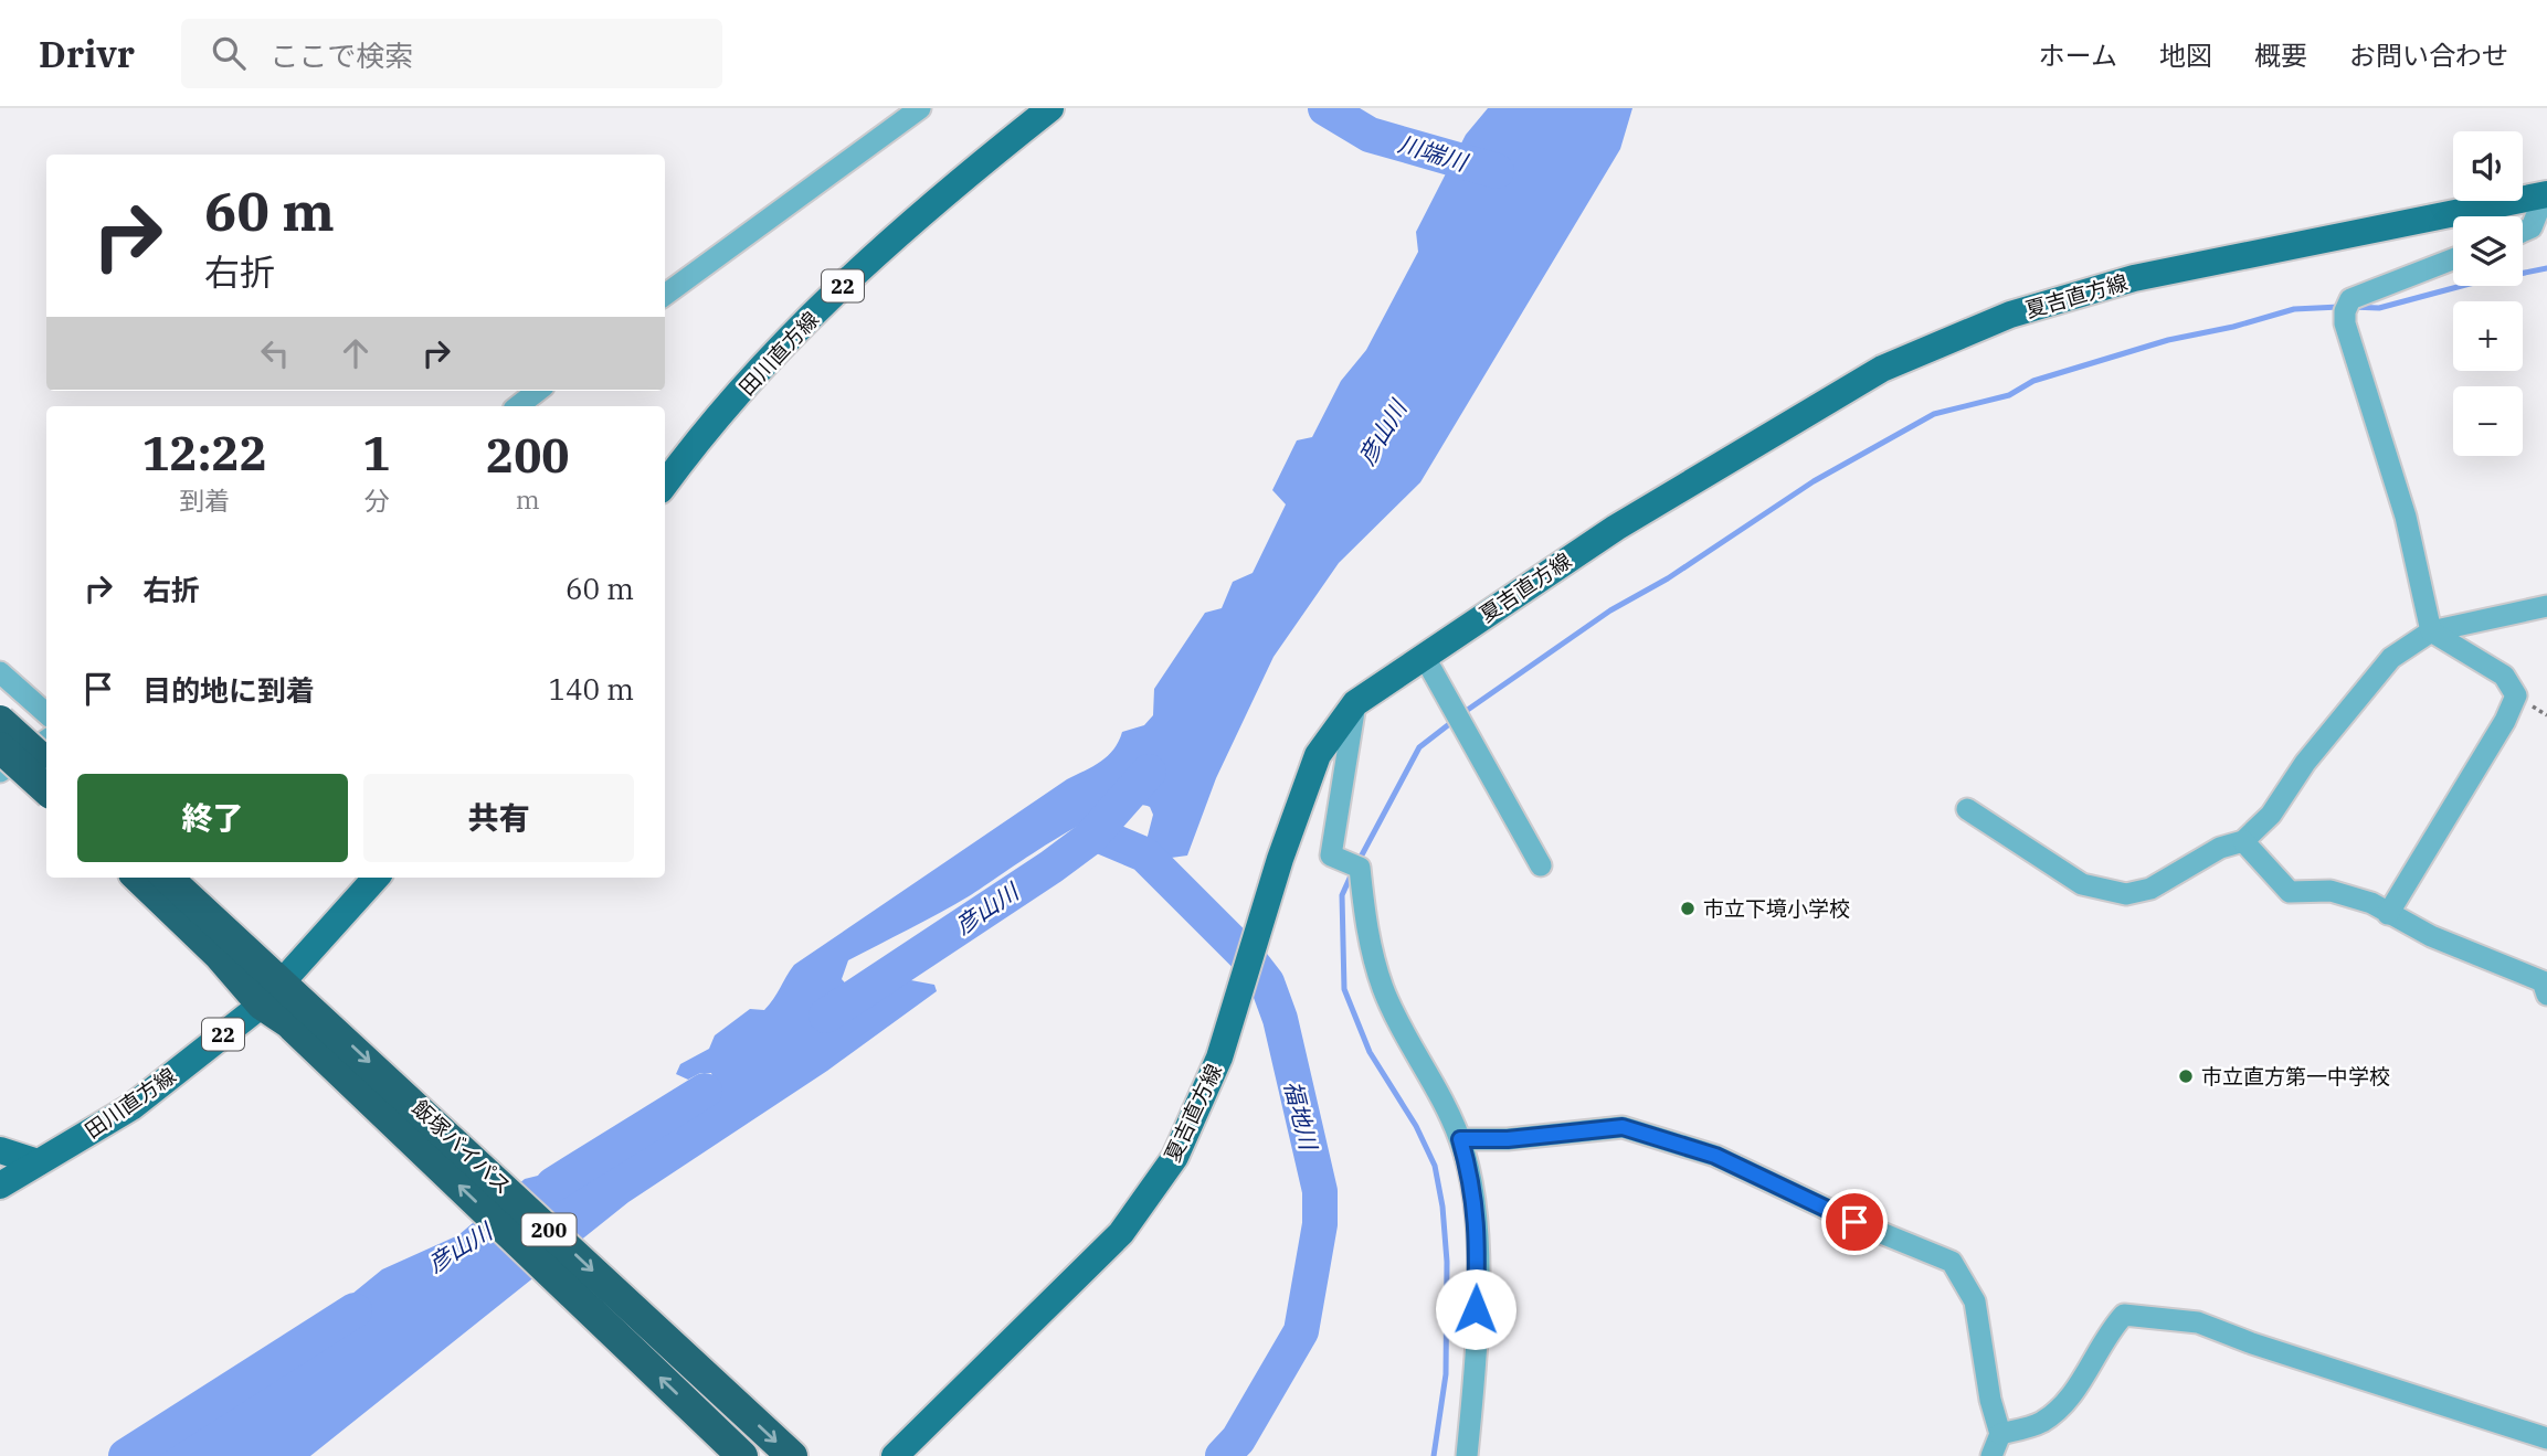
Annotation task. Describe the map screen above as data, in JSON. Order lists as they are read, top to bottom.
{
  "streets": {
    "highway": ["飯塚バイパス", "200"],
    "main road": ["22", "夏吉直方線", "田川直方線"]
  },
  "crossings": [
    ["田川直方線", "200"],
    ["飯塚バイパス", "200"]
  ],
  "water": ["川端川", "彦山川", "福地川"],
  "places": ["市立下境小学校", "市立直方第一中学校"],
  "page": {
    "header": "Drivr",
    "search": "ここで検索",
    "nav": [
      "ホーム",
      "地図",
      "概要",
      "お問い合わせ"
    ],
    "map_buttons": ["+", "−"],
    "turn": ["60 m", "右折"],
    "eta": [
      "12:22",
      "到着",
      "1",
      "分",
      "200",
      "m"
    ],
    "list": [
      {
        "name": "右折",
        "value": "60 m"
      },
      {
        "name": "目的地に到着",
        "value": "140 m"
      }
    ],
    "buttons": ["終了", "共有"]
  }
}
